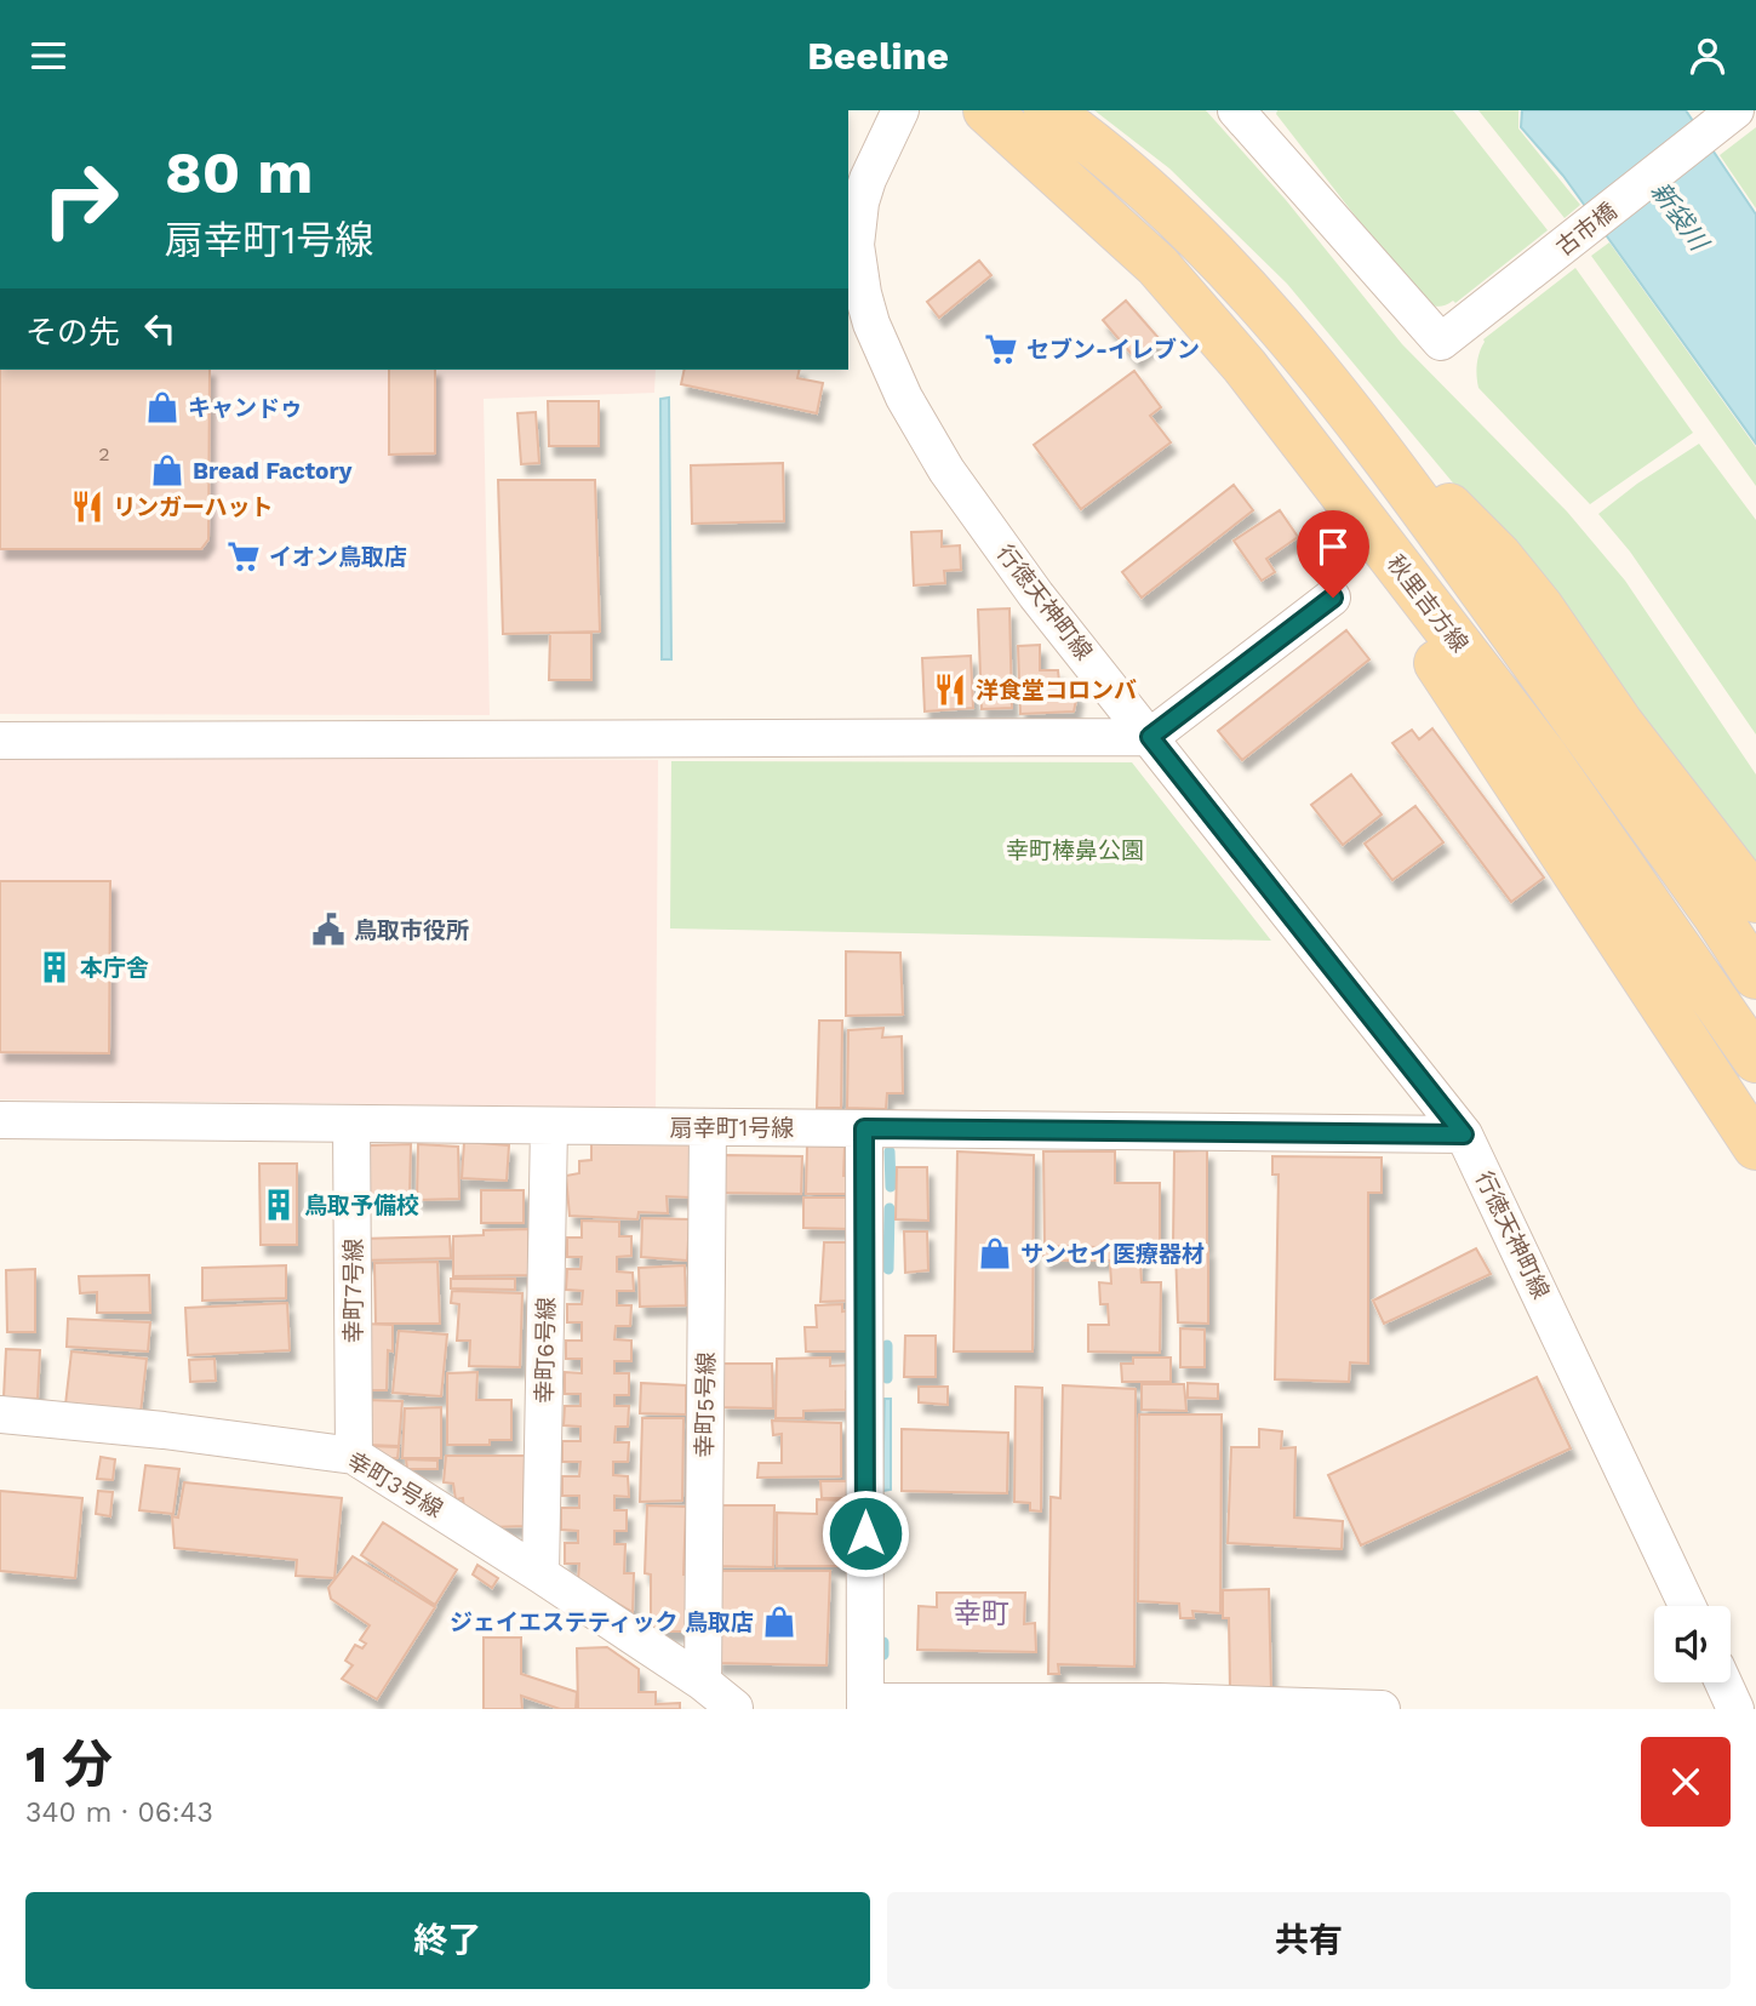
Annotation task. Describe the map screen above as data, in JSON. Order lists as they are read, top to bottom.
{
  "streets": {
    "main road": ["秋里吉方線"],
    "street": [
      "古市橋",
      "行徳天神町線",
      "扇幸町1号線",
      "幸町7号線",
      "幸町6号線",
      "幸町5号線",
      "幸町3号線"
    ]
  },
  "crossings": [
    ["行徳天神町線", "扇幸町1号線"],
    ["扇幸町1号線", "幸町7号線"],
    ["扇幸町1号線", "幸町6号線"],
    ["扇幸町1号線", "幸町5号線"],
    ["幸町7号線", "幸町3号線"],
    ["幸町6号線", "幸町3号線"],
    ["幸町5号線", "幸町3号線"]
  ],
  "districts": ["幸町"],
  "water": ["新袋川"],
  "parks": ["幸町棒鼻公園"],
  "places": {
    "supermarket": ["セブン-イレブン", "イオン鳥取店"],
    "shop": [
      "キャンドゥ",
      "Bread Factory",
      "サンセイ医療器材",
      "ジェイエステティック 鳥取店"
    ],
    "restaurant": ["リンガーハット", "洋食堂コロンバ"],
    "public building": ["鳥取市役所"],
    "building": ["本庁舎", "鳥取予備校"]
  },
  "house_numbers": ["2"],
  "page": {
    "header": "Beeline",
    "turn": ["80 m", "扇幸町1号線"],
    "then": "その先",
    "heading": ["1 分", "340 m · 06:43"],
    "buttons": ["終了", "共有"]
  }
}
